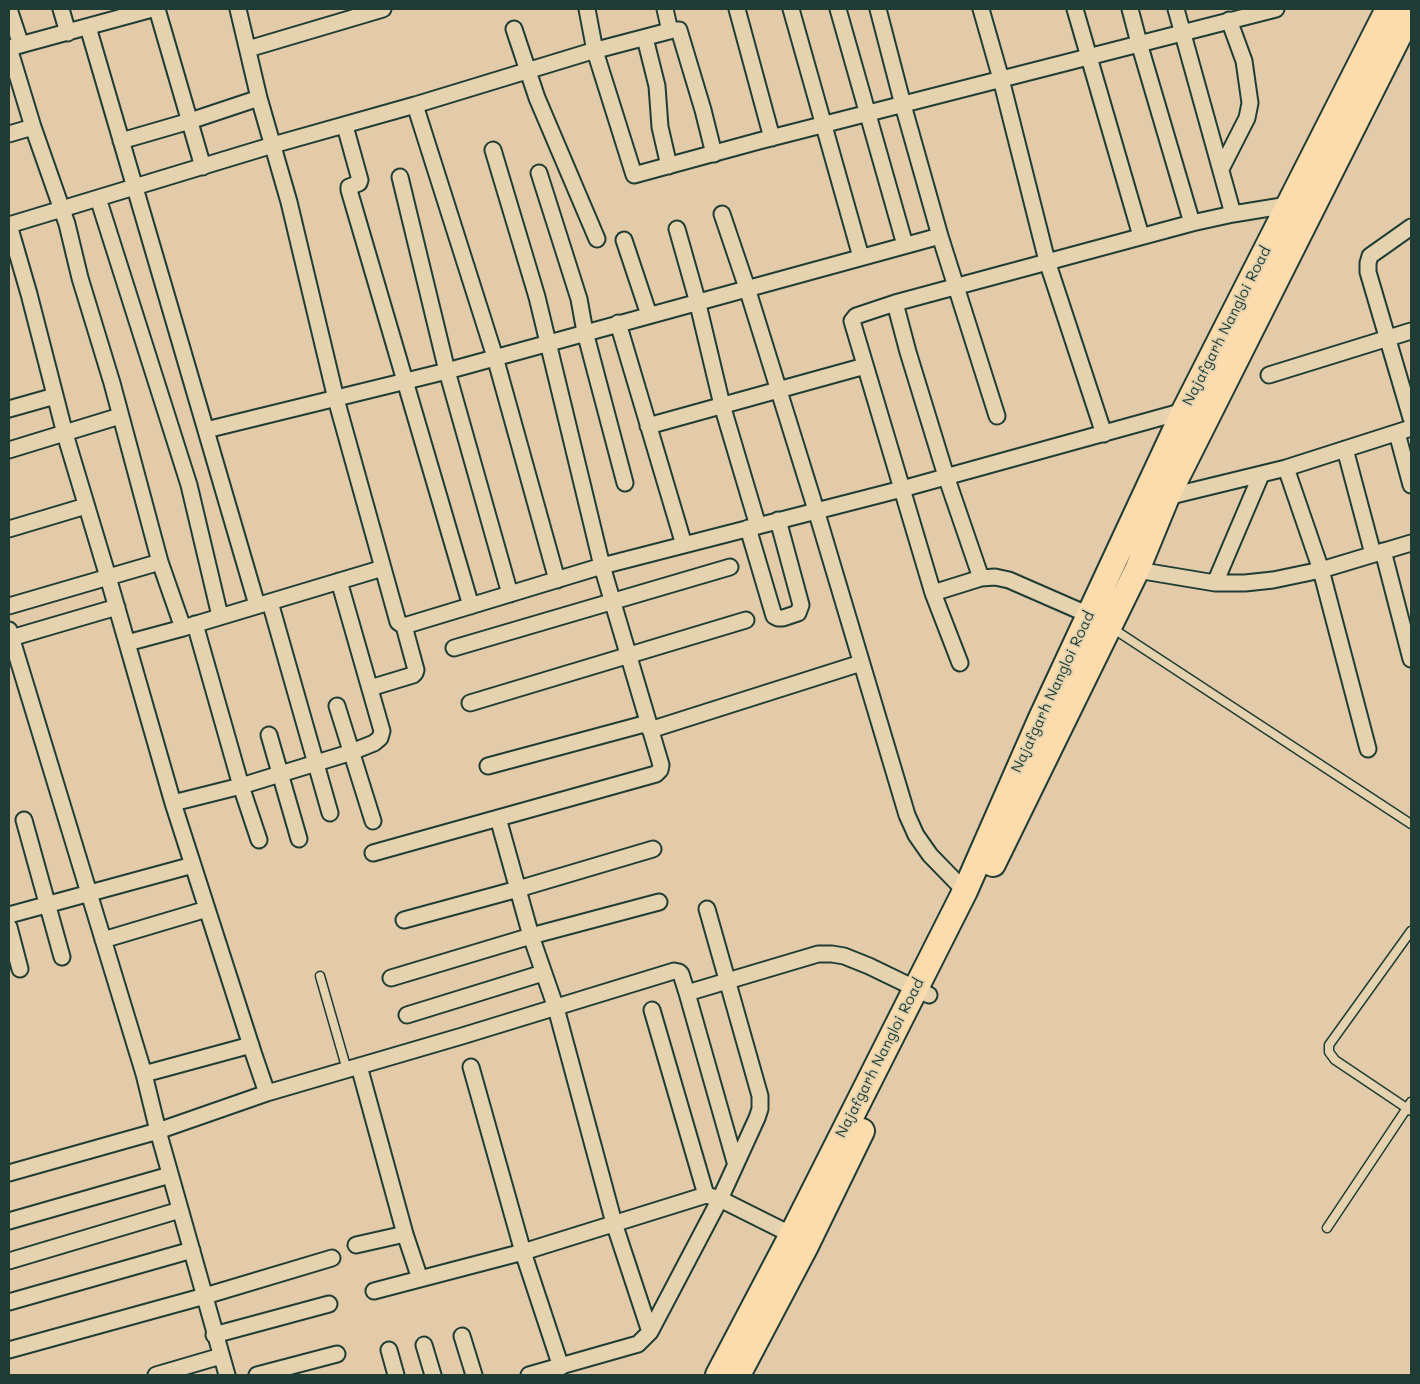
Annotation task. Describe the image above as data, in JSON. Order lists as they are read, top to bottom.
{
  "streets": {
    "main road": ["Najafgarh Nangloi Road"]
  }
}
